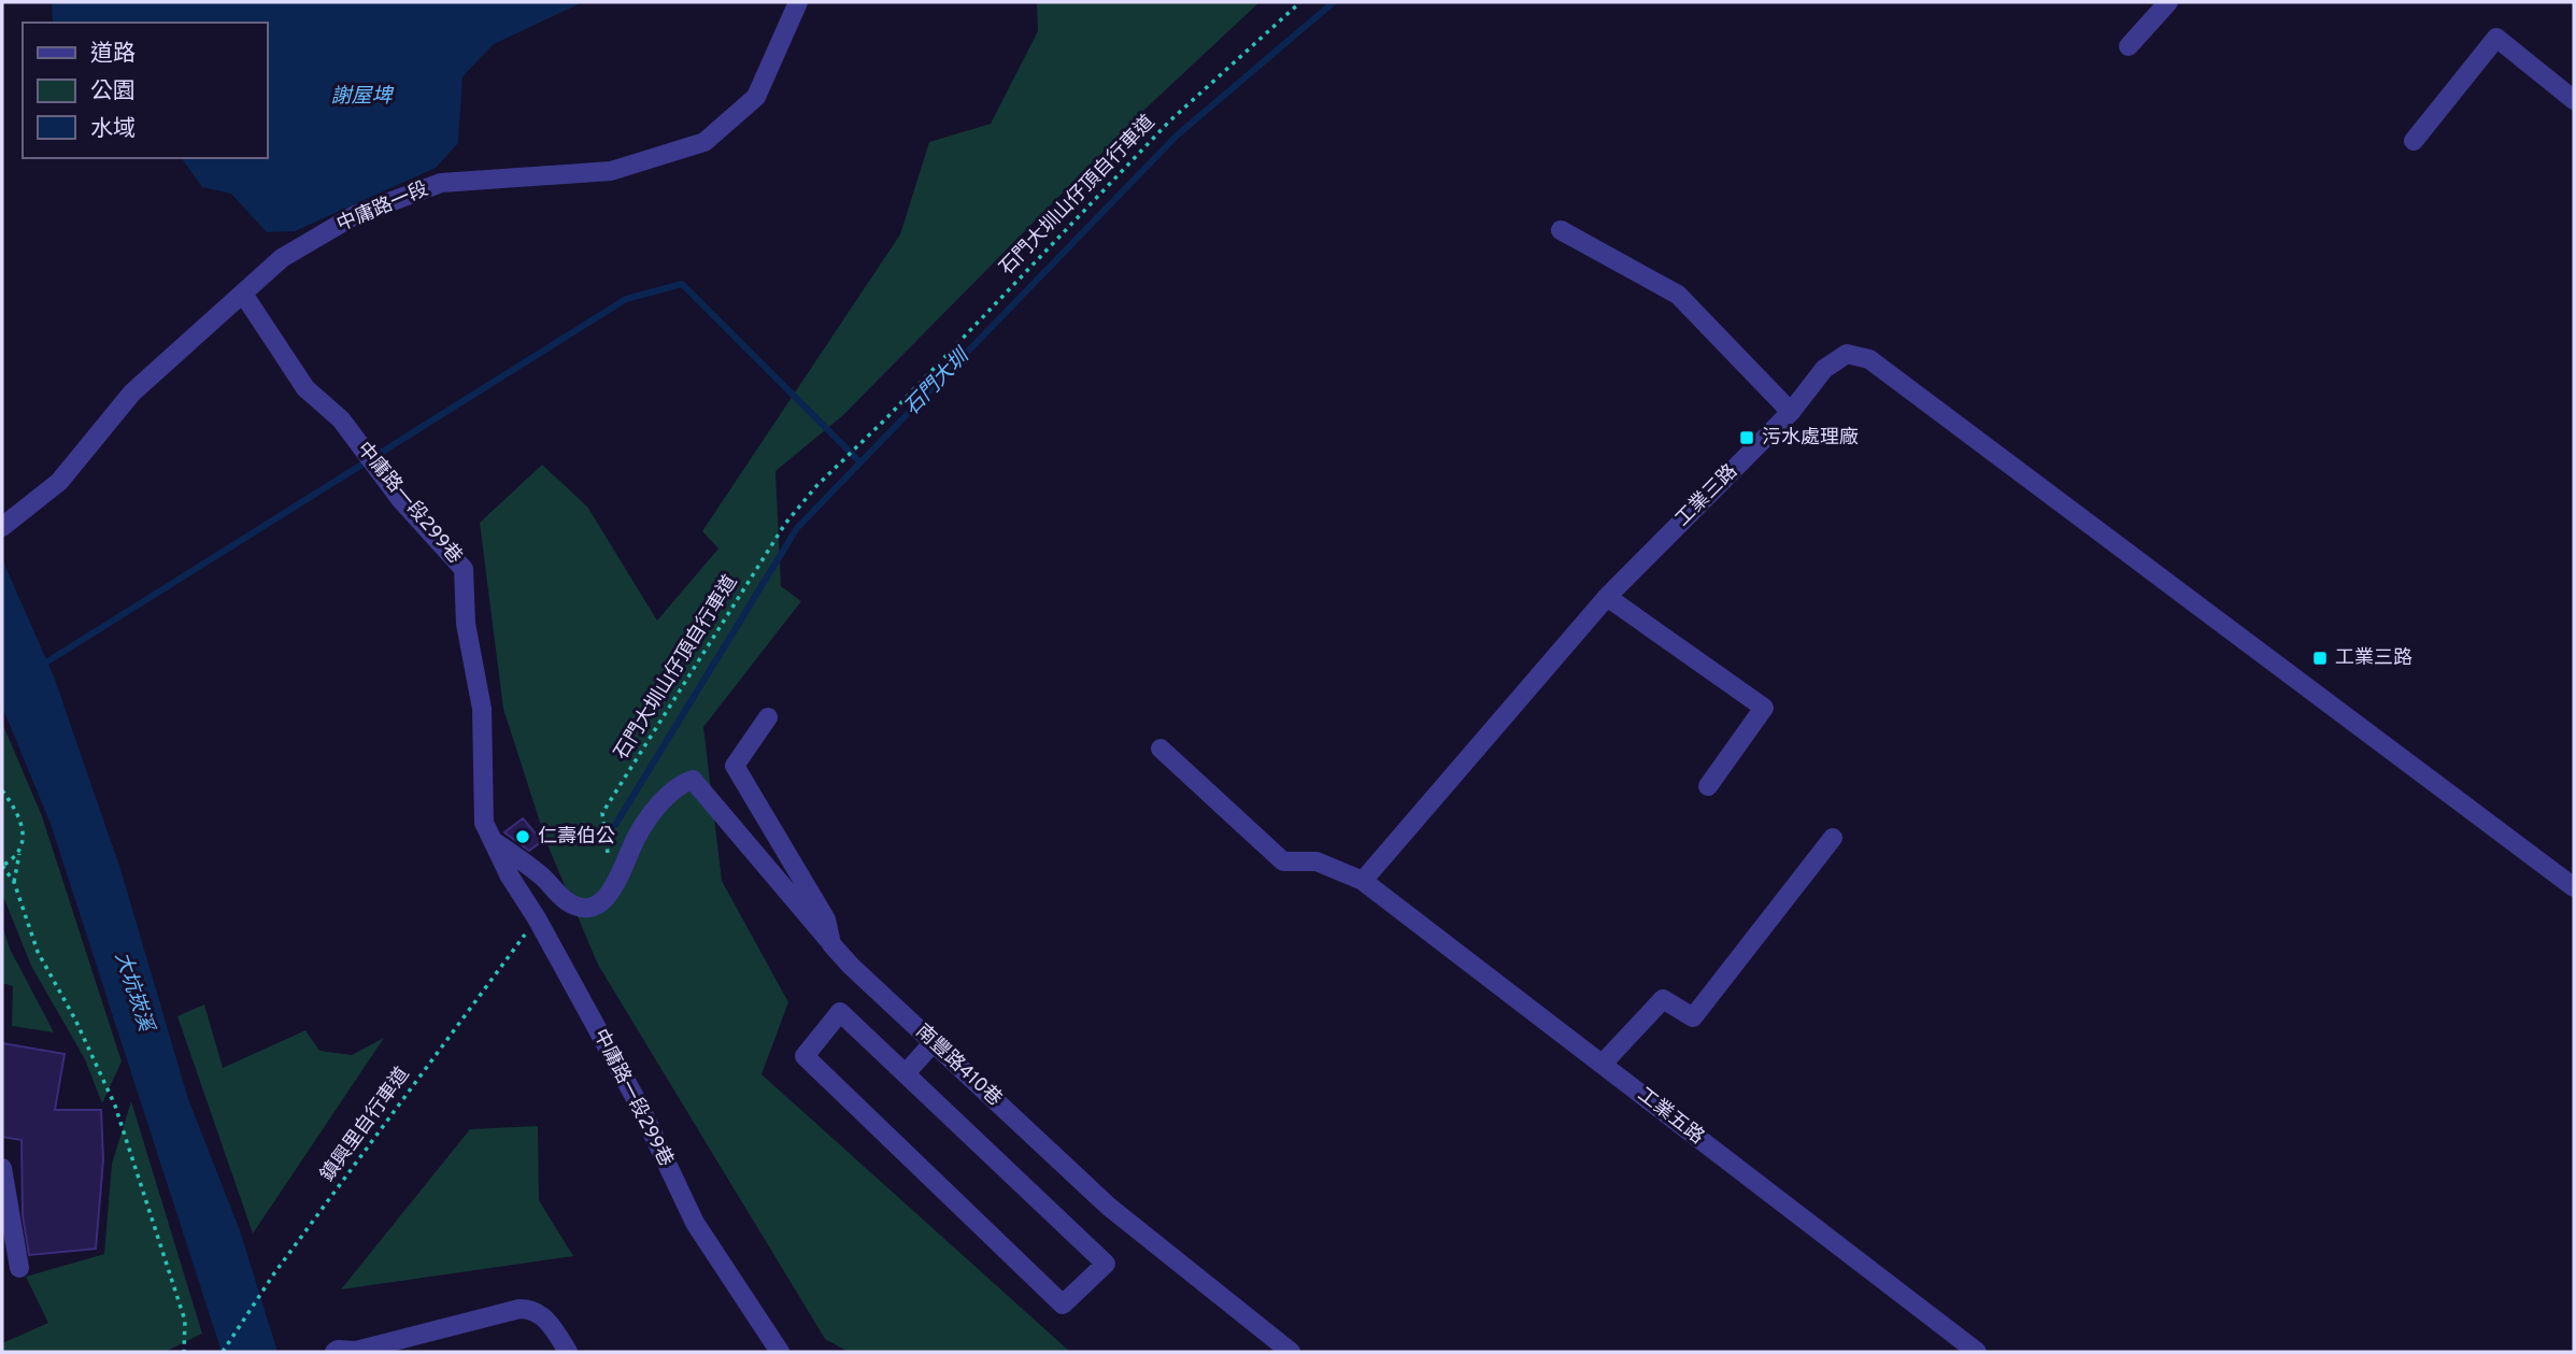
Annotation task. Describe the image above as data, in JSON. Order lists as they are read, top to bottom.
{
  "streets": {
    "street": [
      "中庸路一段",
      "工業三路",
      "中庸路一段299巷",
      "南豐路410巷",
      "工業五路"
    ],
    "path": ["石門大圳山仔頂自行車道", "鎮興里自行車道"]
  },
  "crossings": [
    ["中庸路一段", "中庸路一段299巷"],
    ["工業三路", "工業五路"],
    ["中庸路一段299巷", "鎮興里自行車道"]
  ],
  "water": ["謝屋埤", "石門大圳", "大坑崁溪"],
  "places": {
    "transit": ["污水處理廠", "工業三路"],
    "other": ["仁壽伯公"]
  },
  "legend": ["道路", "公園", "水域"]
}
